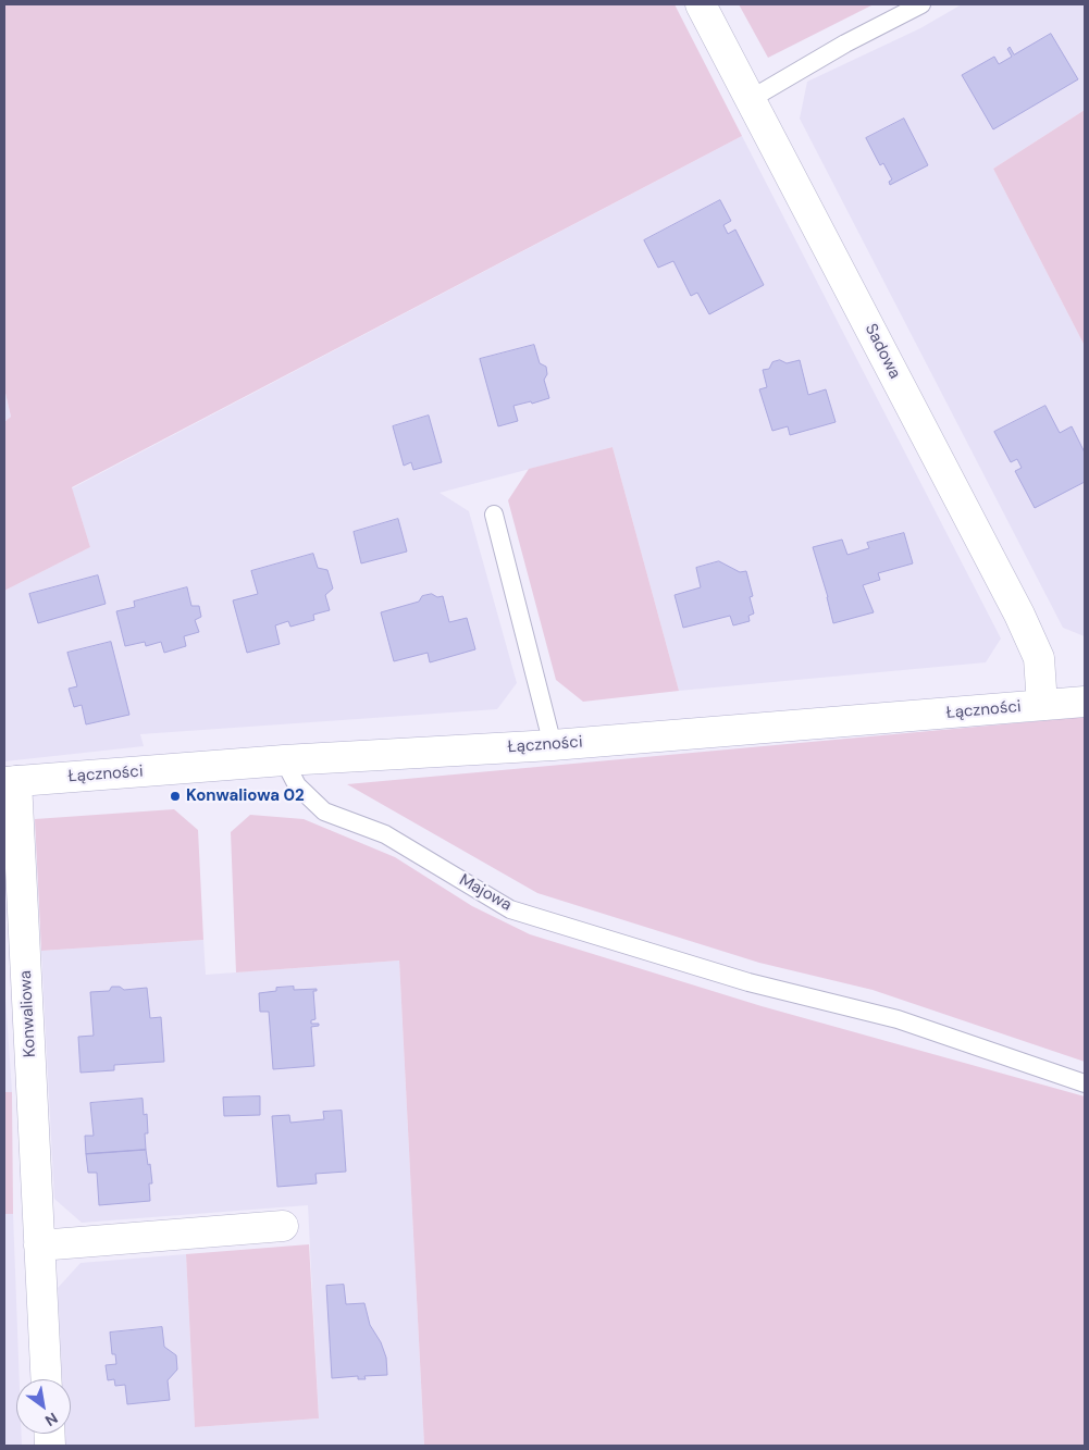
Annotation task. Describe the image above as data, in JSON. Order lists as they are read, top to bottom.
{
  "streets": {
    "street": ["Sadowa", "Łączności", "Konwaliowa"],
    "lane": ["Majowa"]
  },
  "crossings": [
    ["Sadowa", "Łączności"],
    ["Łączności", "Majowa"],
    ["Łączności", "Konwaliowa"]
  ],
  "places": ["Konwaliowa 02"],
  "north": "bottom right"
}
